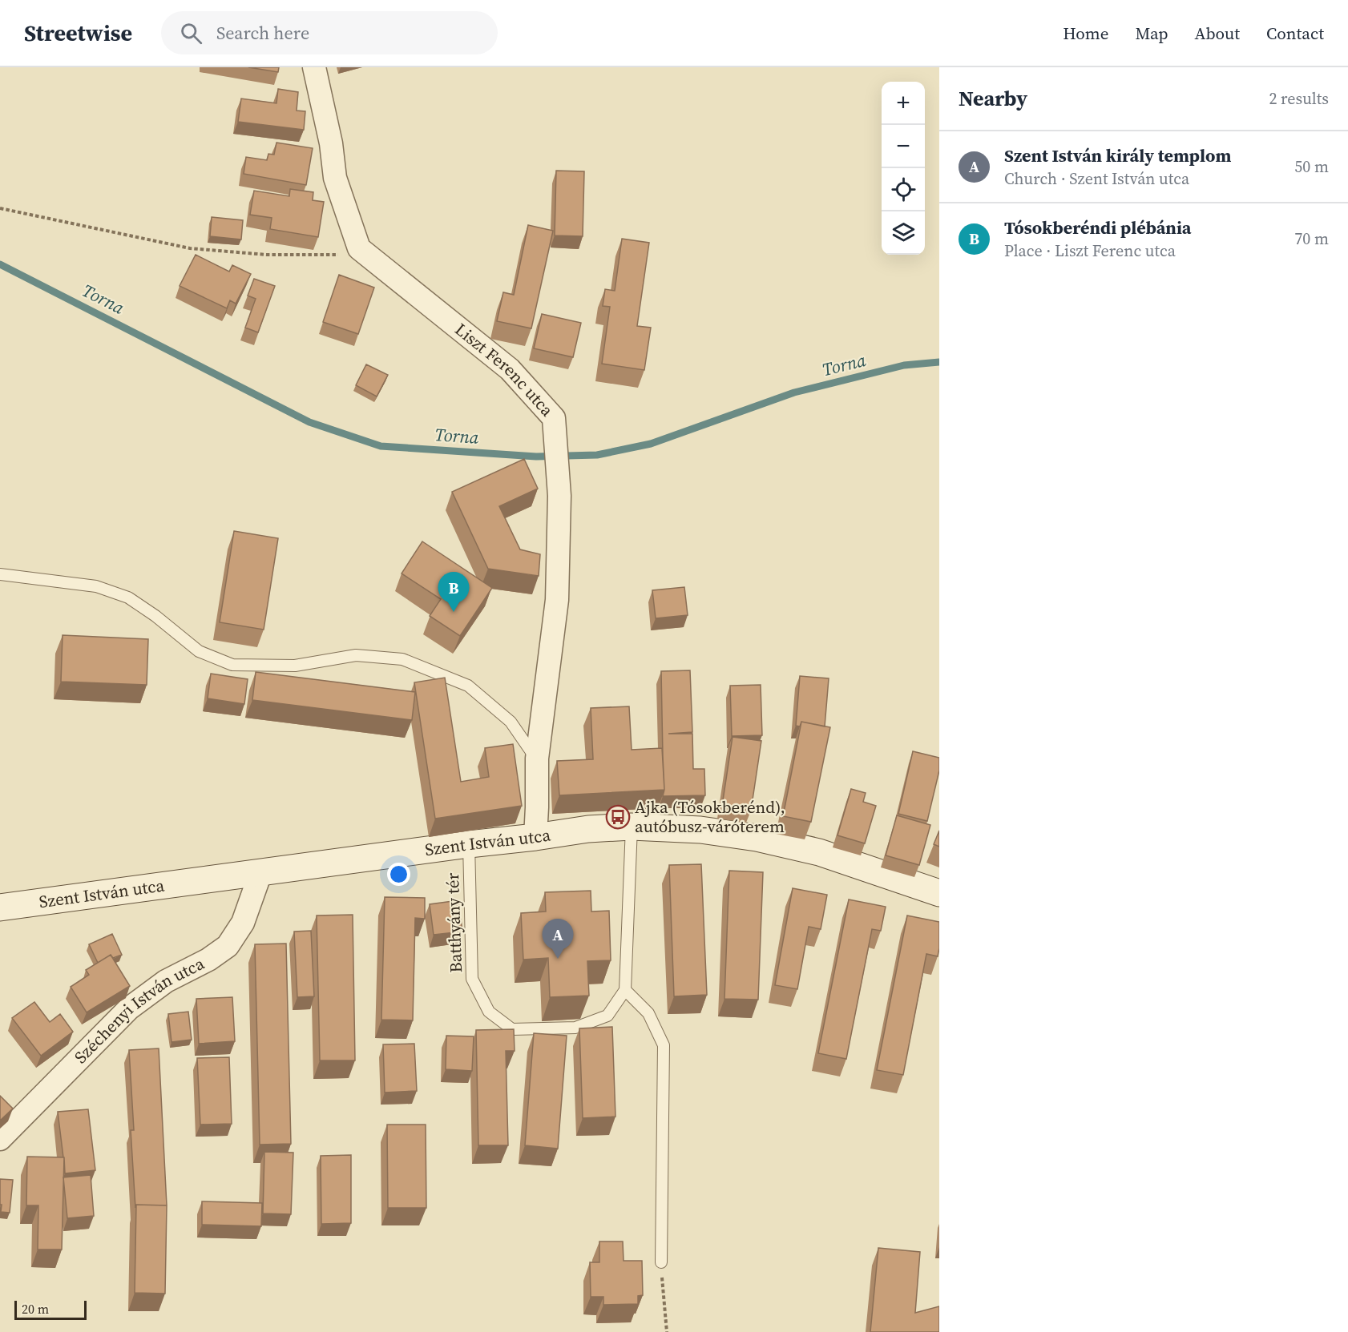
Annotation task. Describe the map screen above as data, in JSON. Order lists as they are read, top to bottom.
{
  "streets": {
    "main road": ["Szent István utca"],
    "street": ["Liszt Ferenc utca", "Széchenyi István utca"],
    "lane": ["Batthyány tér"]
  },
  "crossings": [
    ["Liszt Ferenc utca", "Szent István utca"],
    ["Szent István utca", "Batthyány tér"],
    ["Szent István utca", "Széchenyi István utca"]
  ],
  "water": ["Torna"],
  "places": {
    "bus stop": ["Ajka (Tósokberénd), autóbusz-váróterem"]
  },
  "scale_bar": "20 m",
  "page": {
    "header": "Streetwise",
    "search": "Search here",
    "nav": [
      "Home",
      "Map",
      "About",
      "Contact"
    ],
    "heading": ["Nearby", "2 results"],
    "map_buttons": ["+", "−"],
    "list": [
      {
        "mark": "A",
        "name": "Szent István király templom",
        "note": "Church · Szent István utca",
        "value": "50 m"
      },
      {
        "mark": "B",
        "name": "Tósokberéndi plébánia",
        "note": "Place · Liszt Ferenc utca",
        "value": "70 m"
      }
    ],
    "pins": ["B", "A"],
    "scale": "20 m"
  }
}
